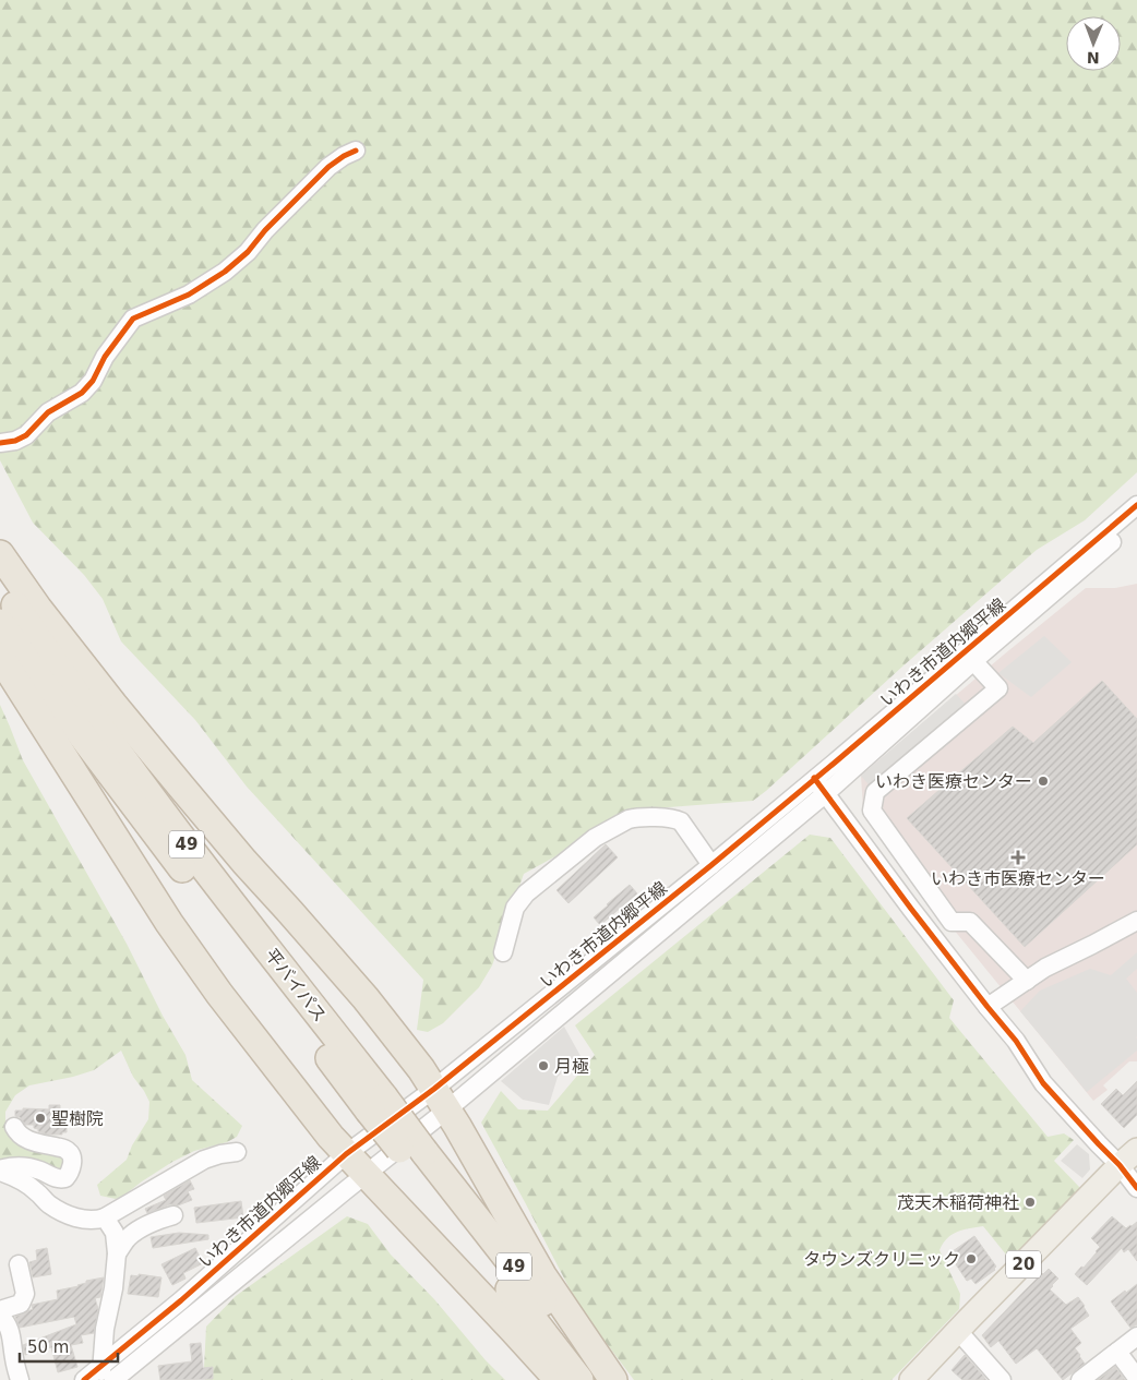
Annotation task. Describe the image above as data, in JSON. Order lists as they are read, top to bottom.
{
  "streets": {
    "highway": ["49", "平バイパス"],
    "main road": ["20"],
    "street": ["いわき市道内郷平線"]
  },
  "places": {
    "other": [
      "いわき医療センター",
      "月極",
      "聖樹院",
      "茂天木稲荷神社",
      "タウンズクリニック"
    ],
    "health": ["いわき市医療センター"]
  },
  "scale_bar": "50 m",
  "north": "bottom"
}
